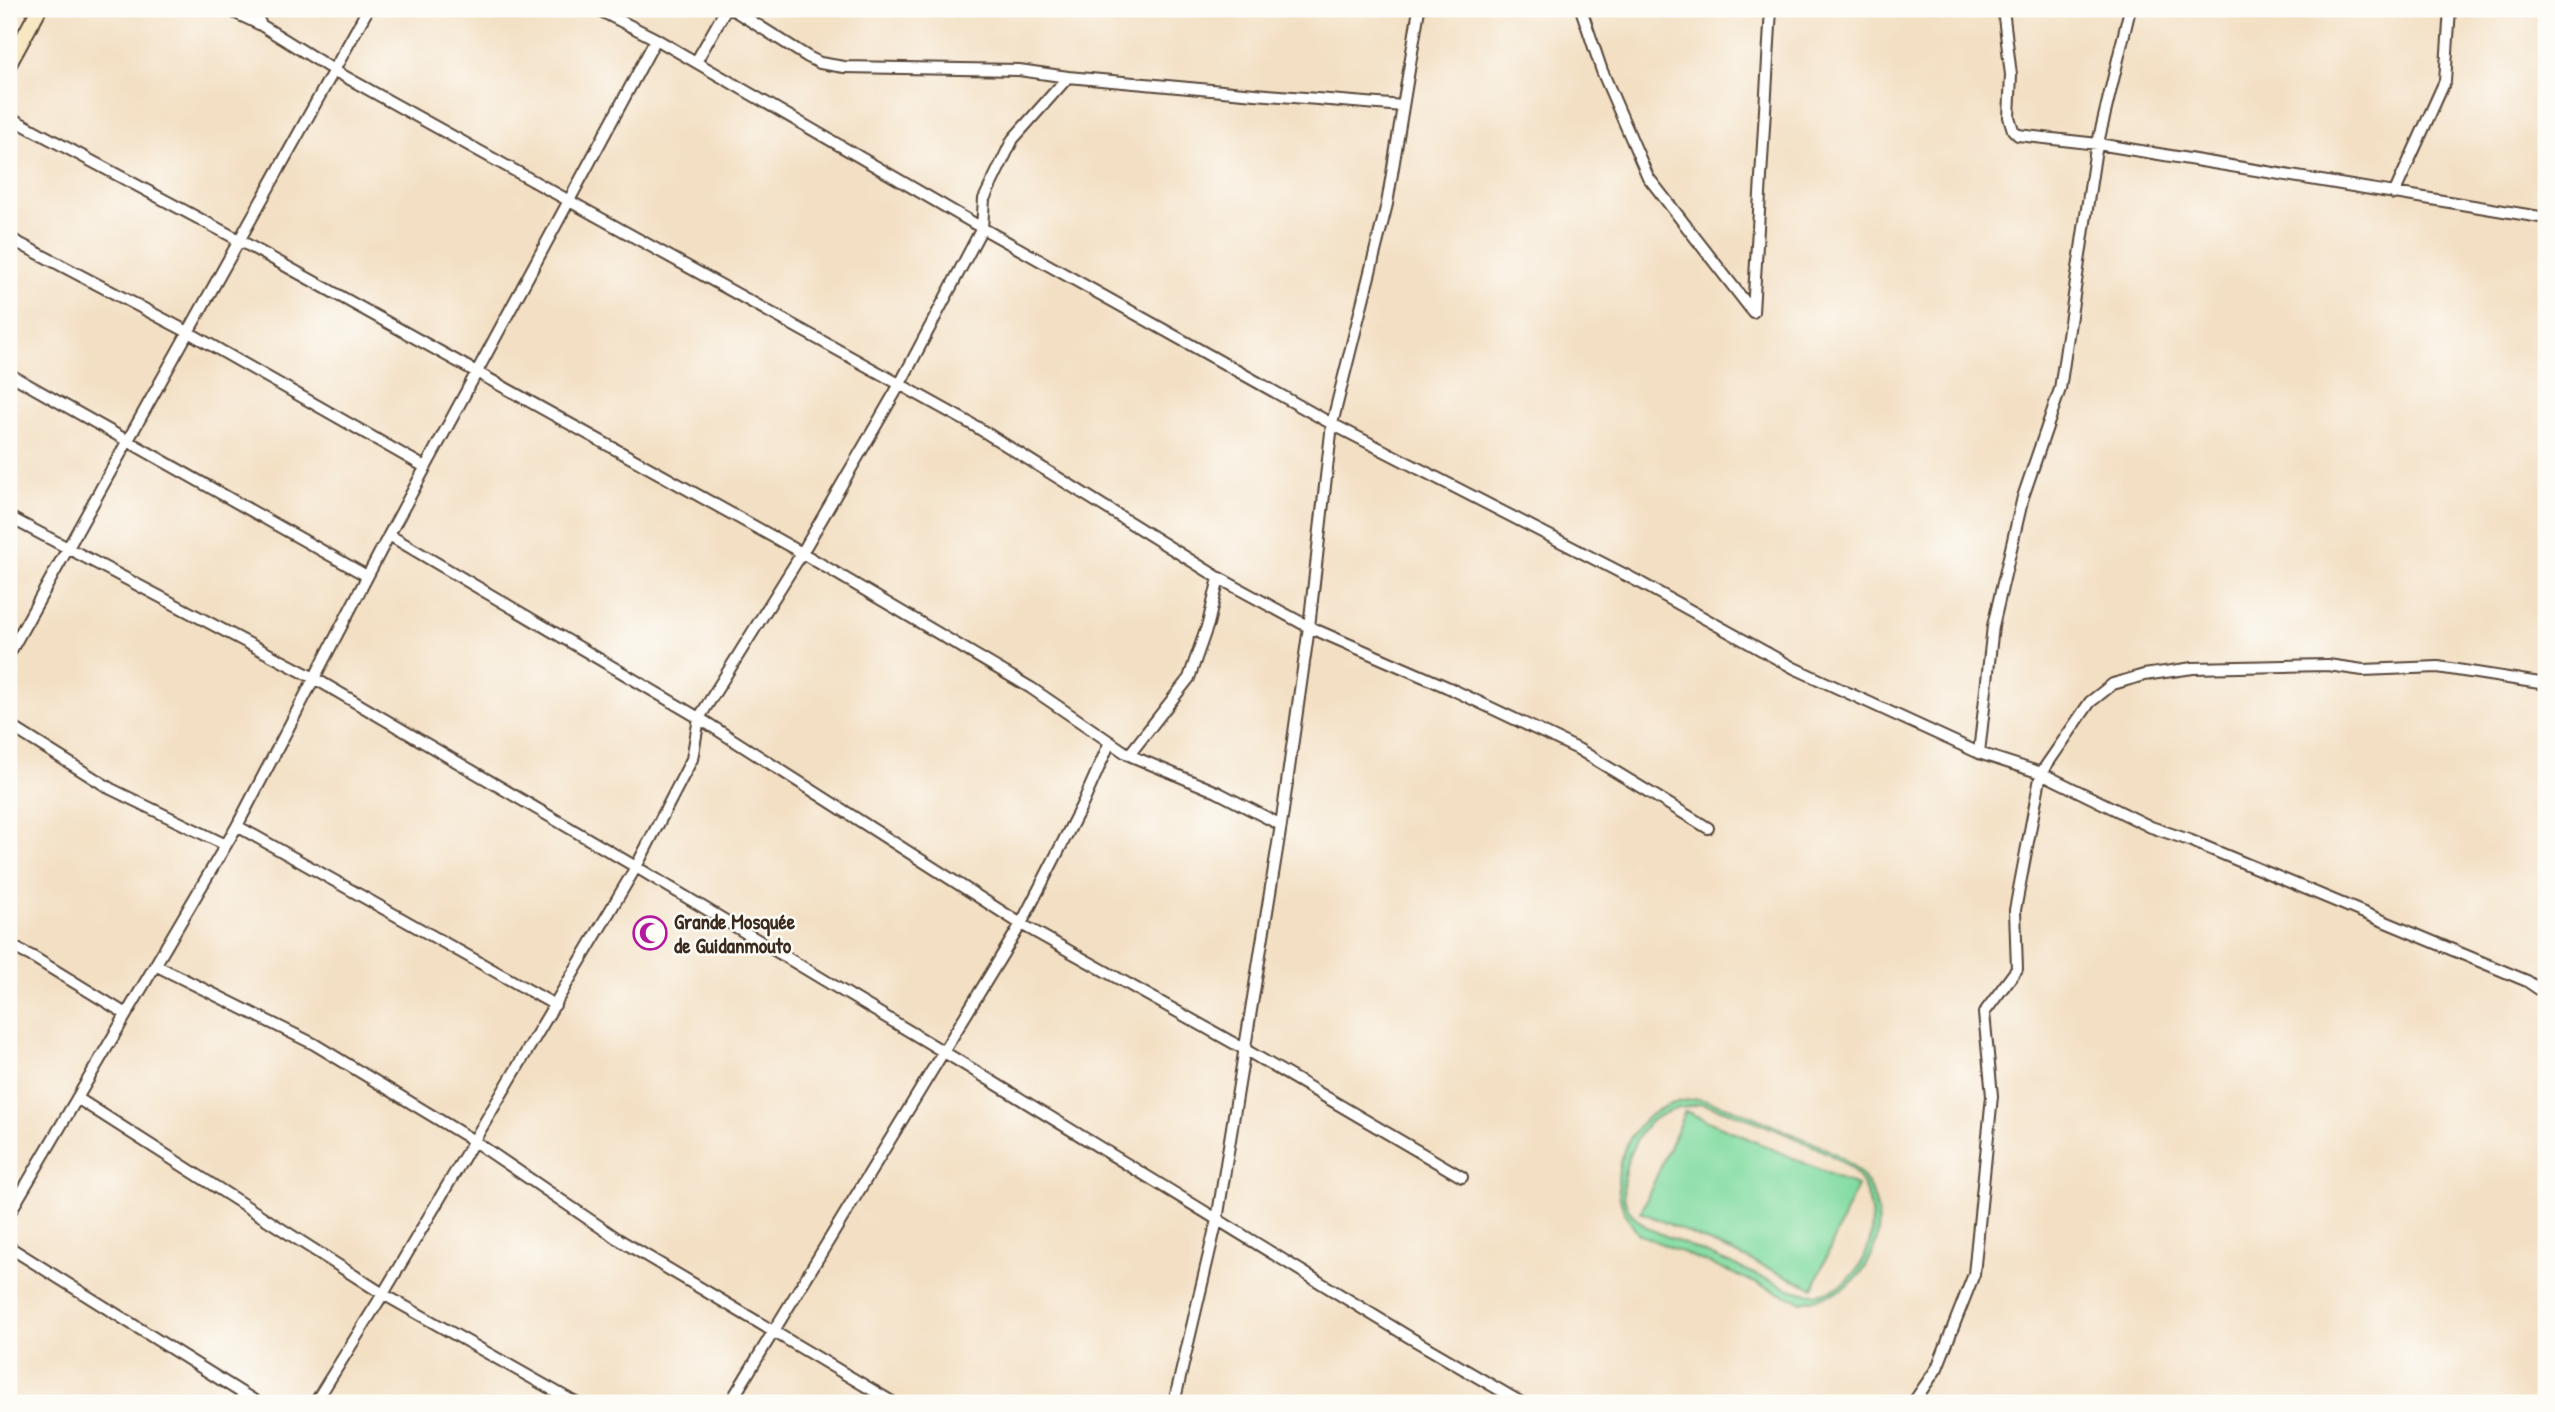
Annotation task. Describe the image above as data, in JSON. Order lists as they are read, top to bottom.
{
  "places": {
    "mosque": ["Grande Mosquée de Guidanmouto"]
  }
}
